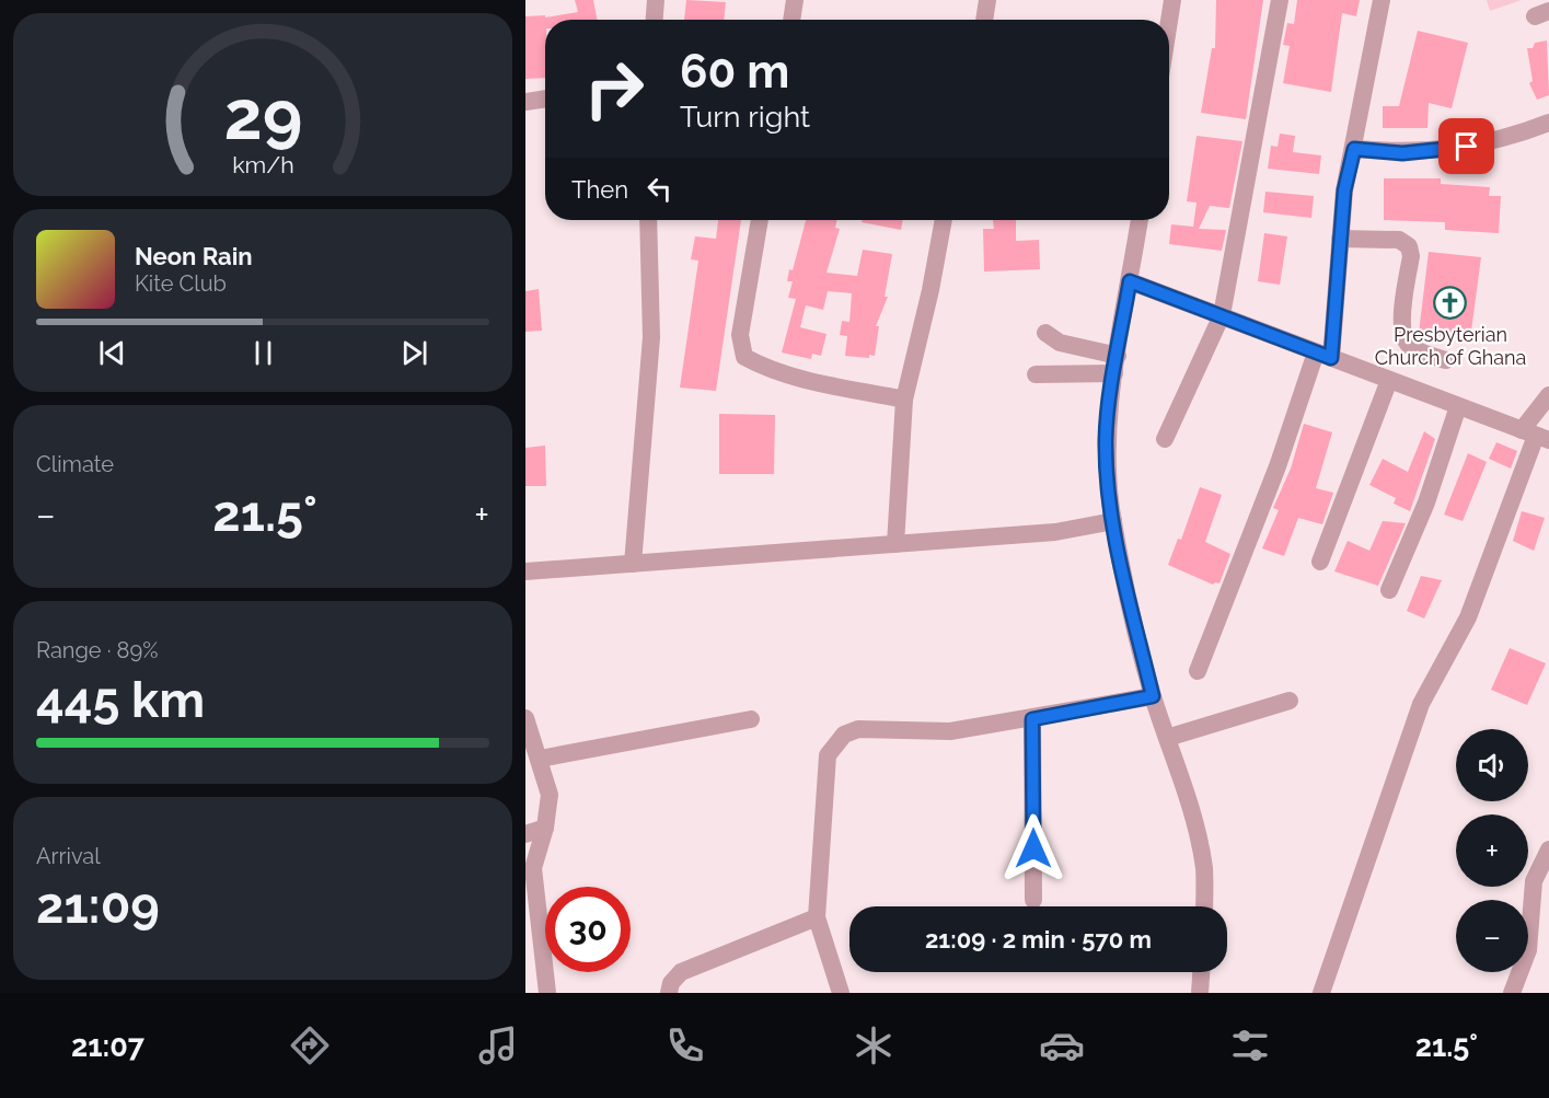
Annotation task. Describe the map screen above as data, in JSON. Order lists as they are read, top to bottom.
{
  "places": {
    "church": ["Presbyterian Church of Ghana"]
  },
  "page": {
    "turn": ["60 m", "Turn right"],
    "then": "Then",
    "song": ["Neon Rain", "Kite Club"],
    "tile": [
      "Climate",
      ["Range · 89%", "445 km"],
      ["Arrival", "21:09"]
    ],
    "heat": ["−", "21.5°", "+"],
    "map_buttons": ["+", "−"],
    "limit": "30",
    "trip": "21:09 · 2 min · 570 m",
    "tabs": ["21:07", "21.5°"],
    "gauge": ["29", "km/h"]
  }
}
